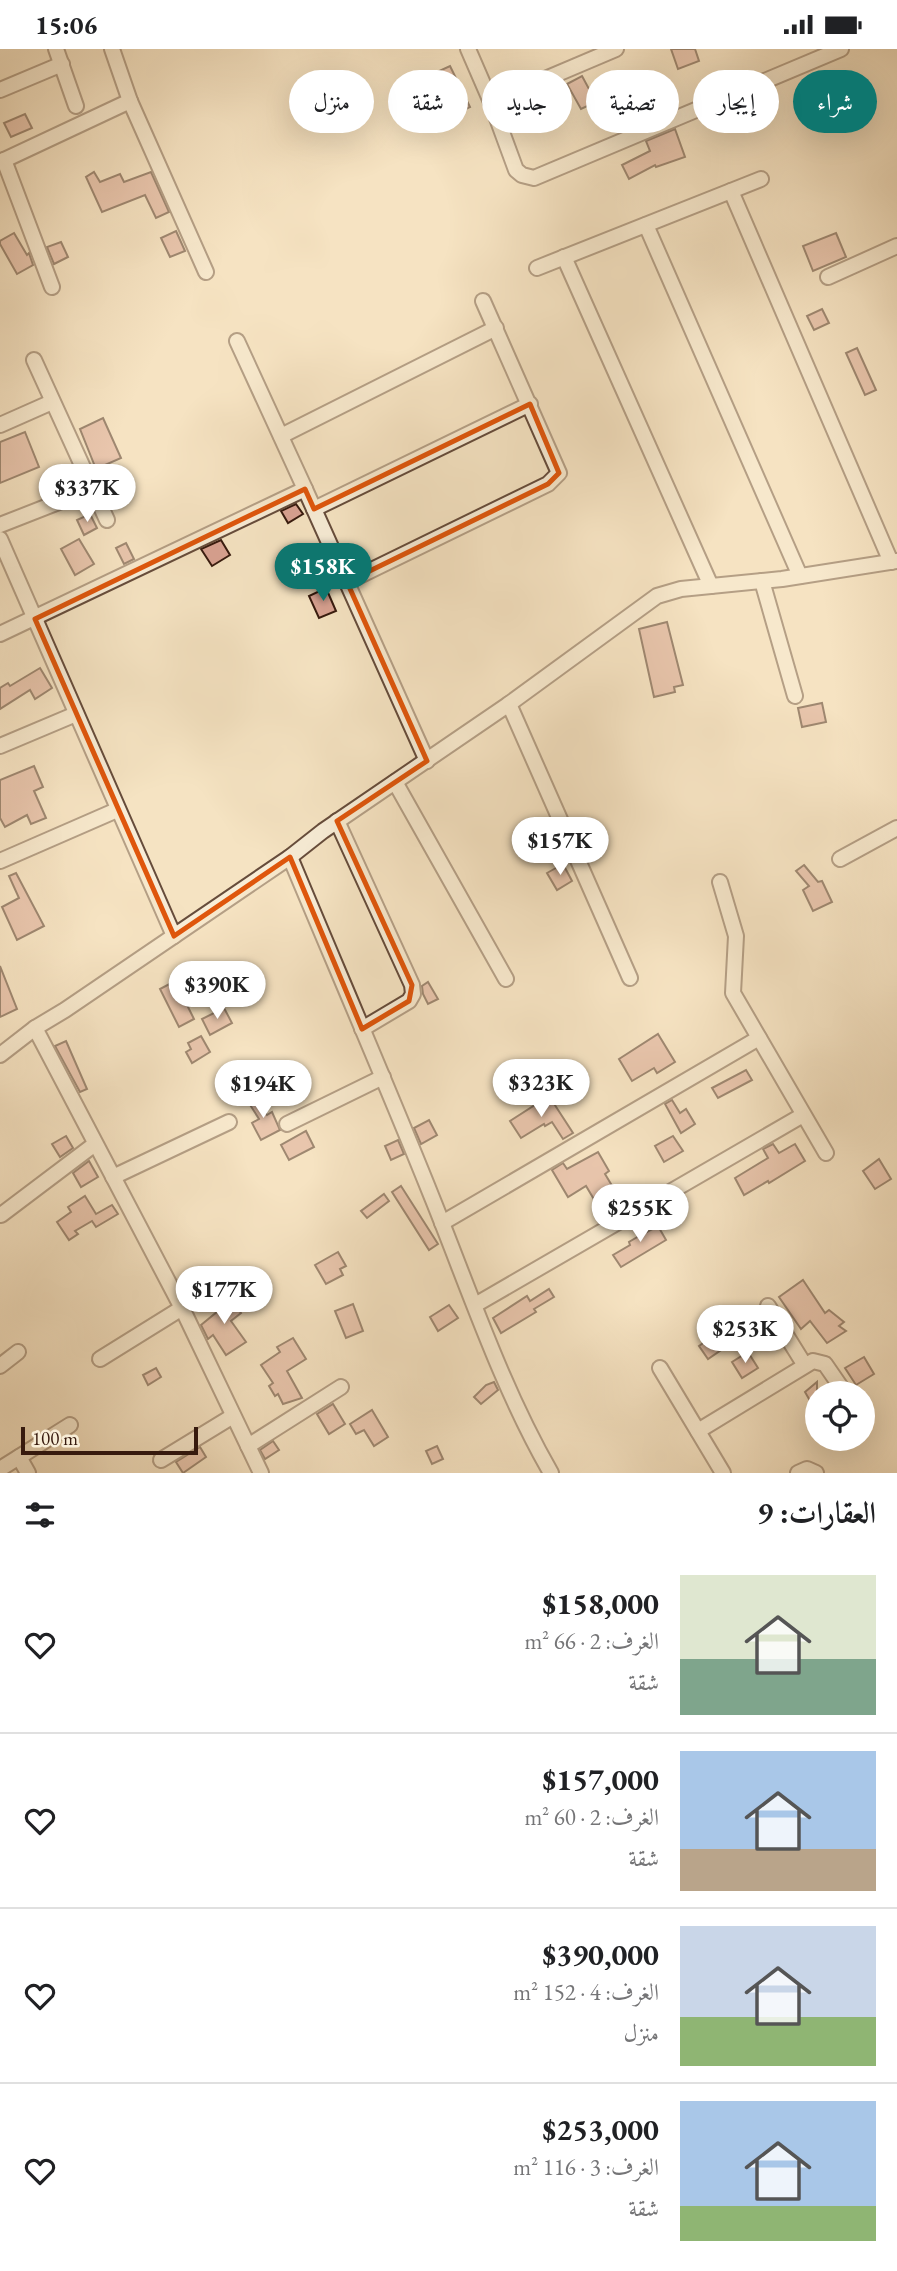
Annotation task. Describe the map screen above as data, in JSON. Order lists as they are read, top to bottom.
{
  "scale_bar": "100 m",
  "page": {
    "status": "15:06",
    "chip": [
      "شراء",
      "إيجار",
      "تصفية",
      "جديد",
      "شقة",
      "منزل"
    ],
    "price": [
      "$337K",
      "$158K",
      "$157K",
      "$390K",
      "$323K",
      "$194K",
      "$255K",
      "$177K",
      "$253K"
    ],
    "scale": "100 m",
    "heading": "العقارات: 9",
    "list": [
      {
        "name": "$158,000",
        "note": "الغرف: 2 · 66 m² · شقة"
      },
      {
        "name": "$157,000",
        "note": "الغرف: 2 · 60 m² · شقة"
      },
      {
        "name": "$390,000",
        "note": "الغرف: 4 · 152 m² · منزل"
      },
      {
        "name": "$253,000",
        "note": "الغرف: 3 · 116 m² · شقة"
      }
    ]
  }
}
